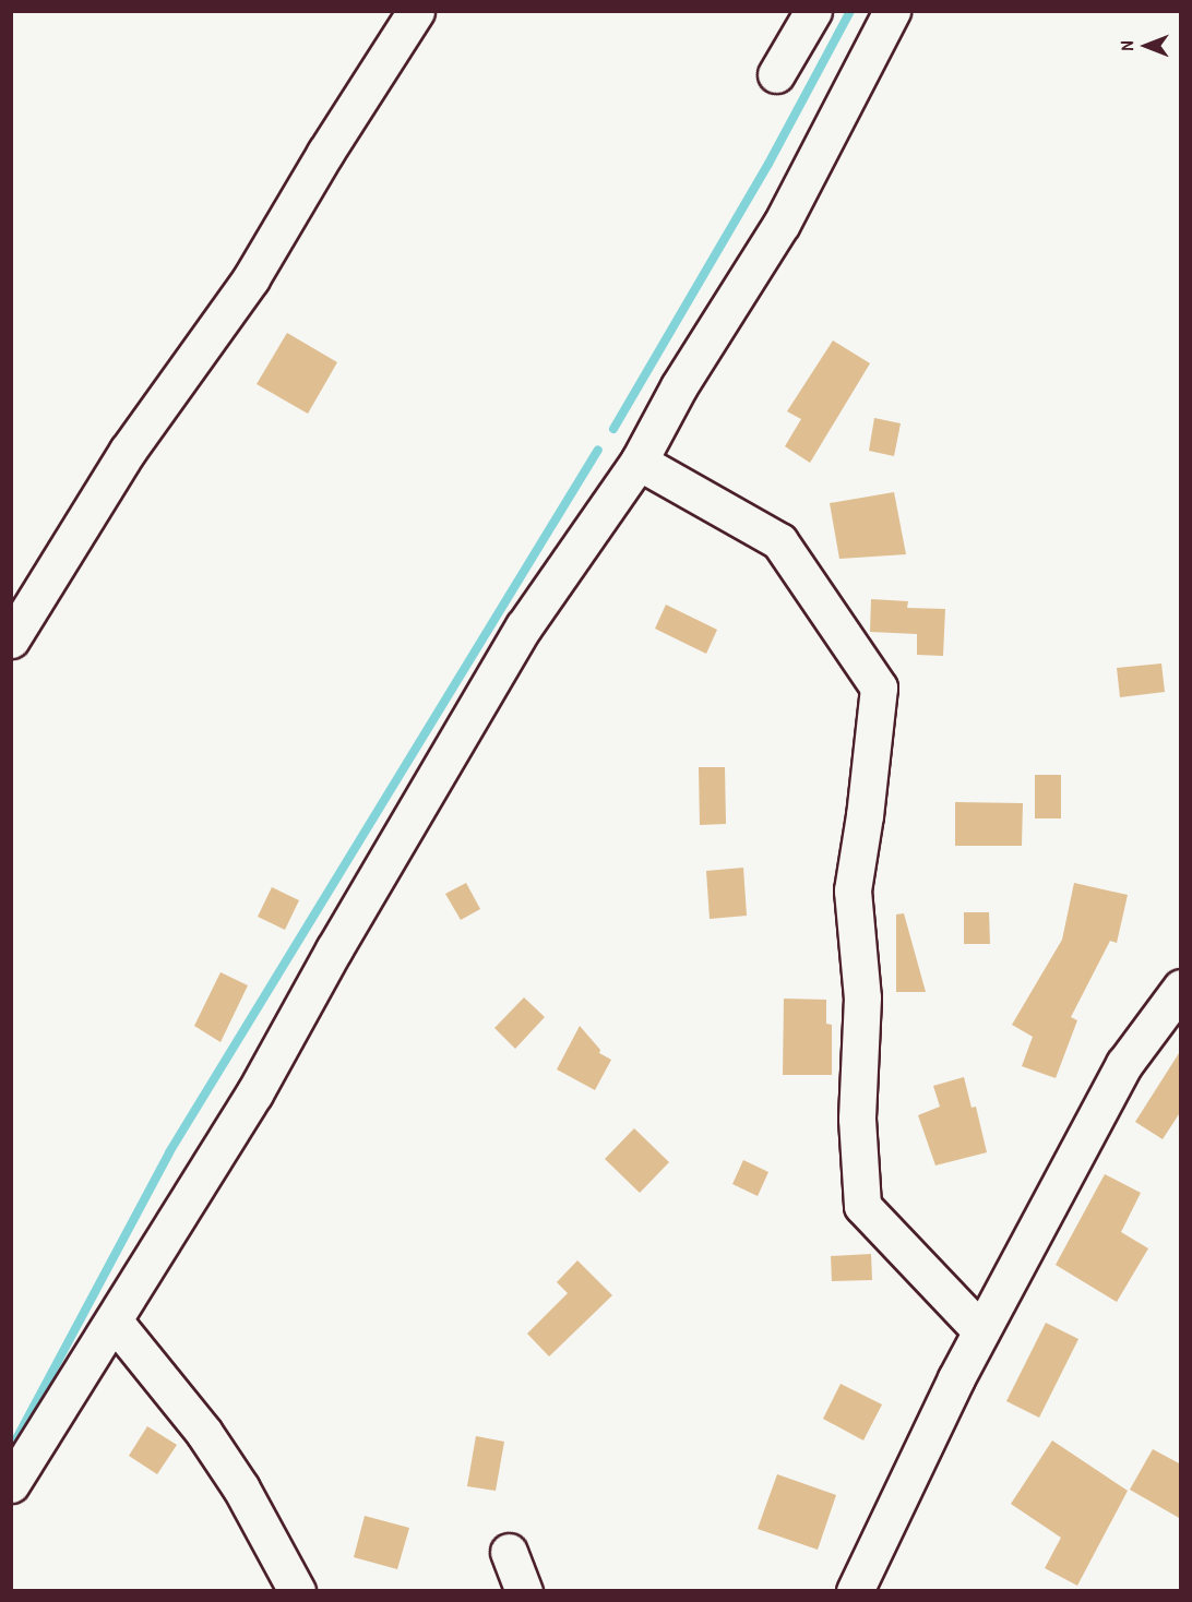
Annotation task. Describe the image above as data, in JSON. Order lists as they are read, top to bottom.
{
  "north": "left"
}
